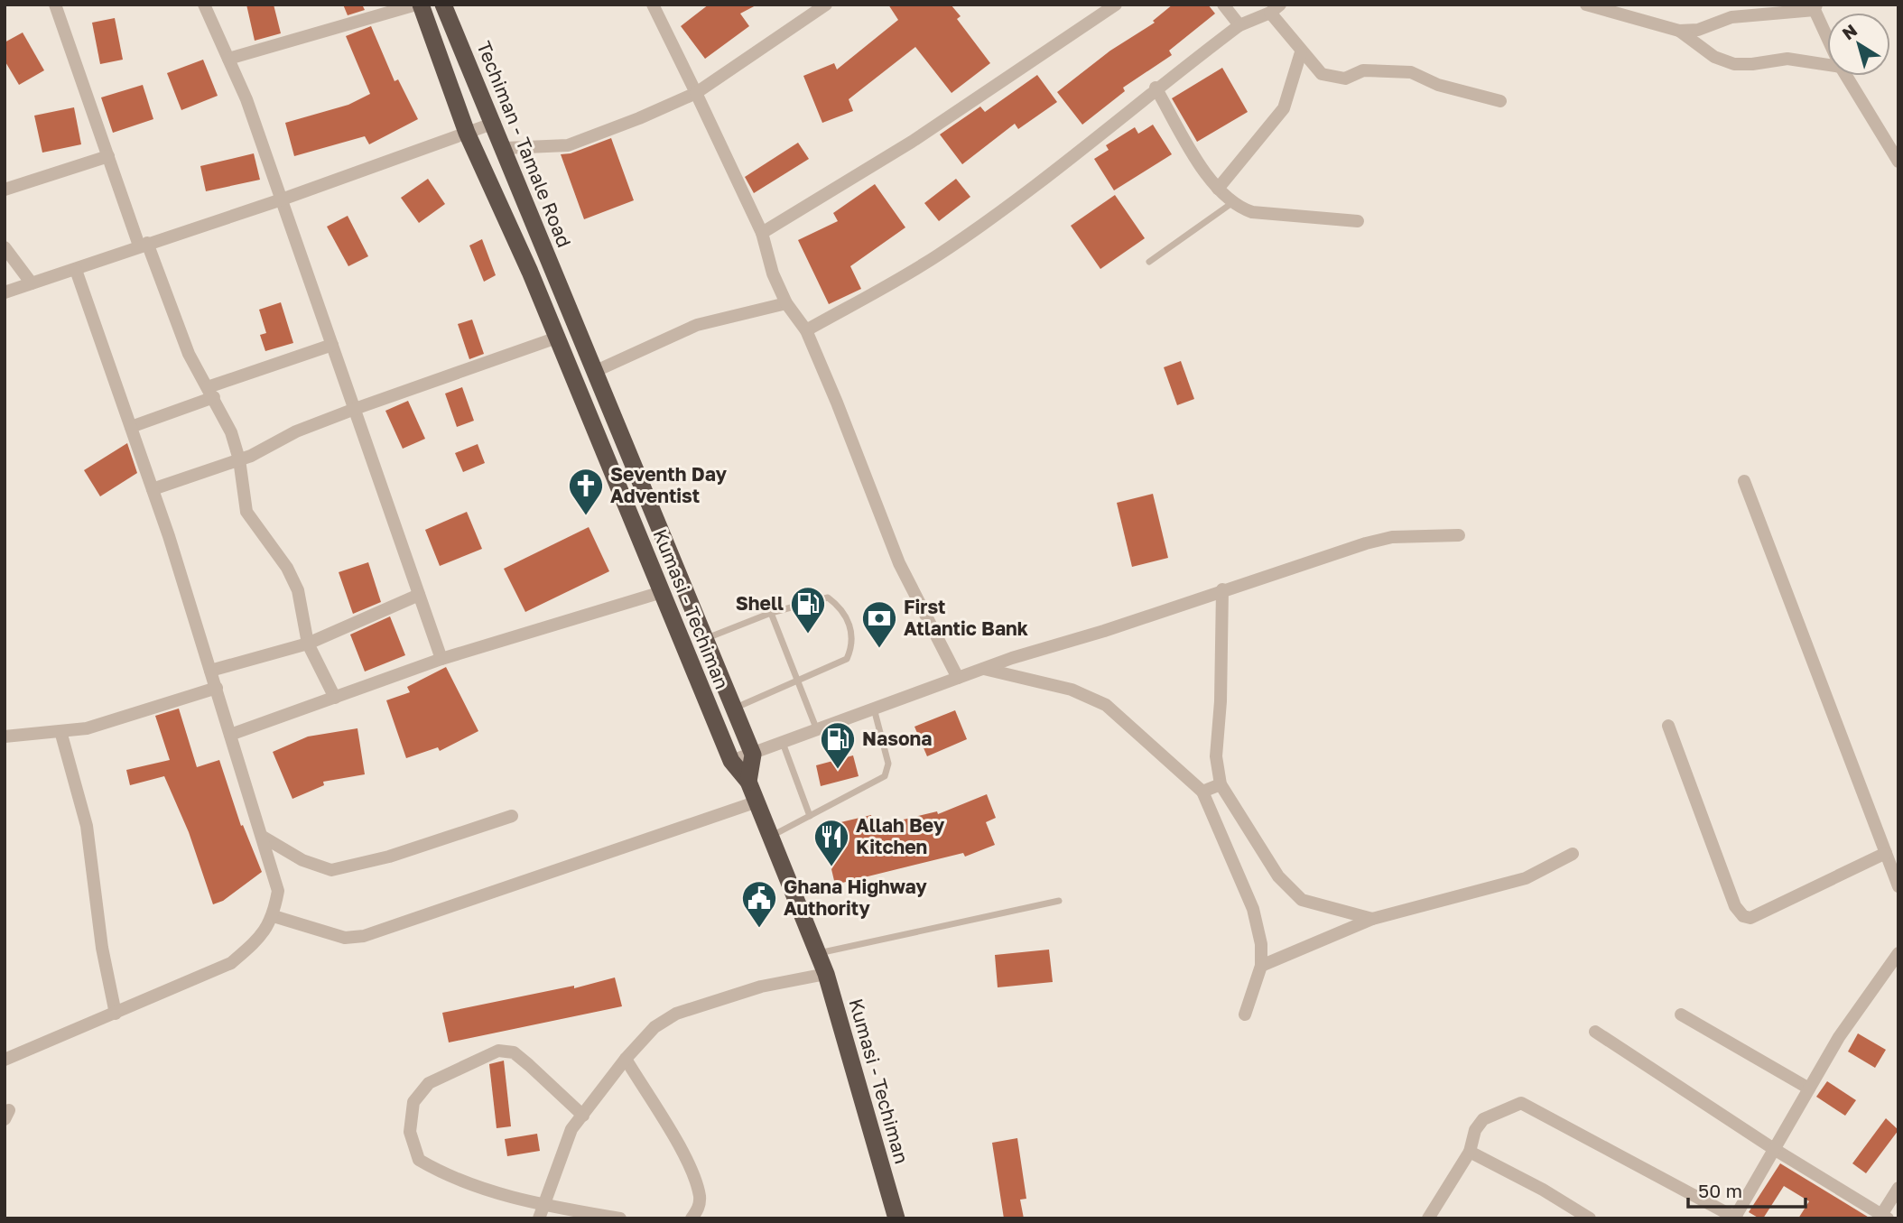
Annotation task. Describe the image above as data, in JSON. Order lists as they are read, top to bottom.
{
  "streets": {
    "highway": ["Techiman - Tamale Road", "Kumasi - Techiman"]
  },
  "crossings": [
    ["Techiman - Tamale Road", "Kumasi - Techiman"]
  ],
  "places": {
    "church": ["Seventh Day Adventist"],
    "fuel station": ["Shell", "Nasona"],
    "bank": ["First Atlantic Bank"],
    "restaurant": ["Allah Bey Kitchen"],
    "public building": ["Ghana Highway Authority"]
  },
  "scale_bar": "50 m",
  "north": "top left"
}
